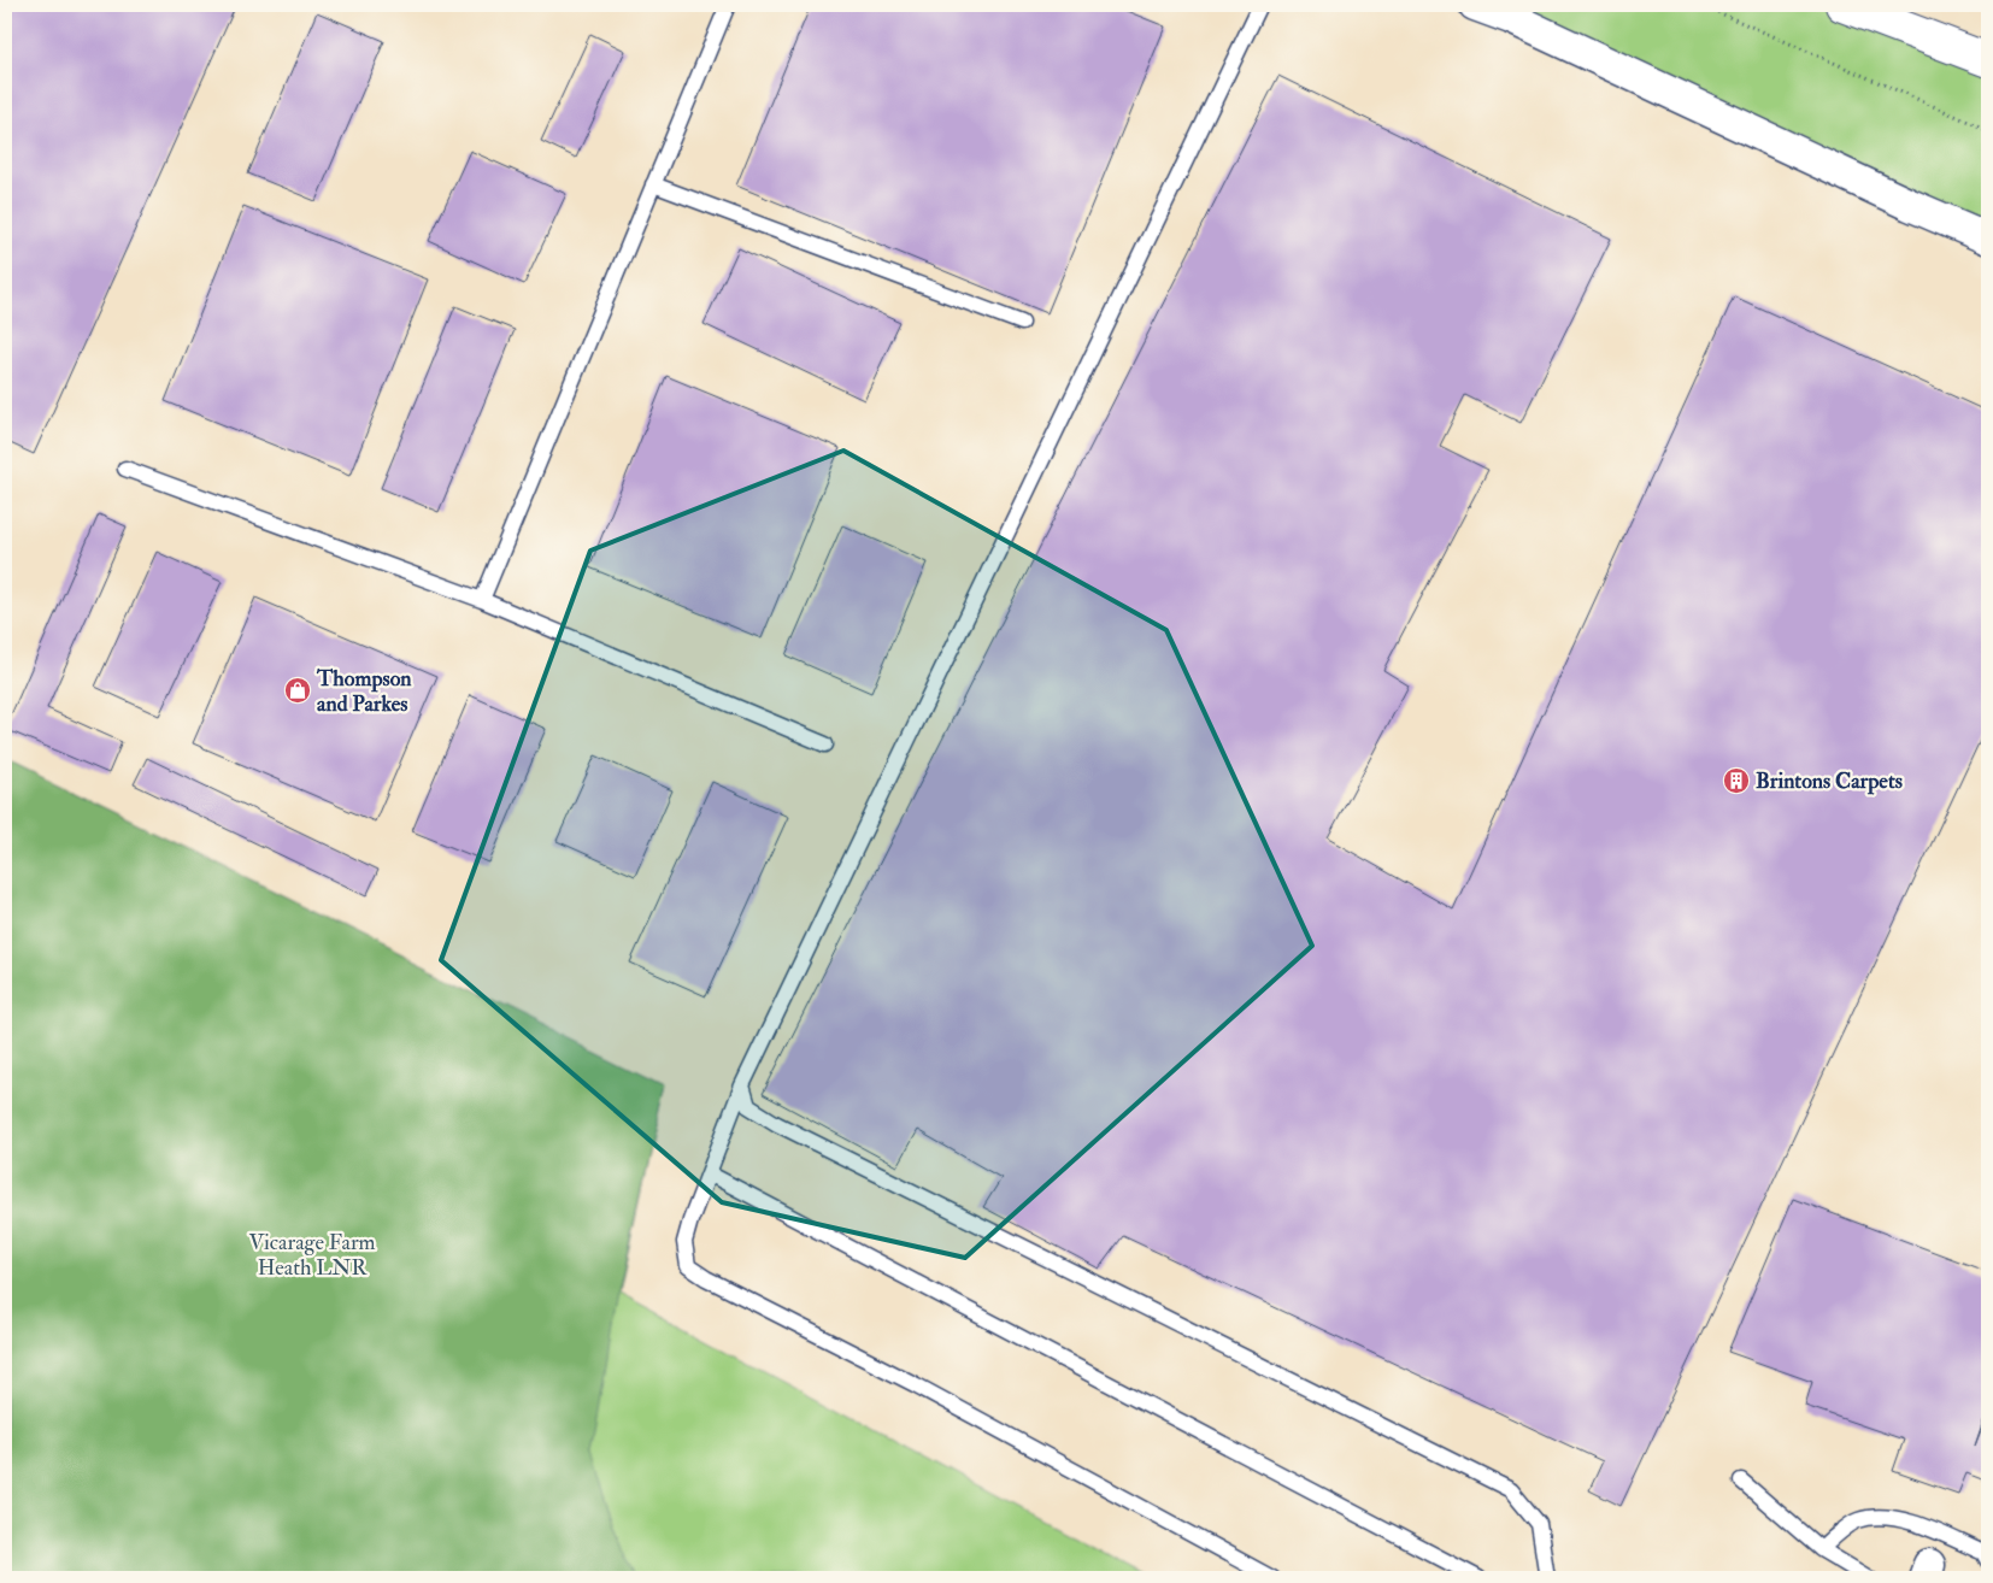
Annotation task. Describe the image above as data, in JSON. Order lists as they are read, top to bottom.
{
  "parks": ["Vicarage Farm Heath LNR"],
  "places": {
    "shop": ["Thompson and Parkes"],
    "building": ["Brintons Carpets"]
  }
}
